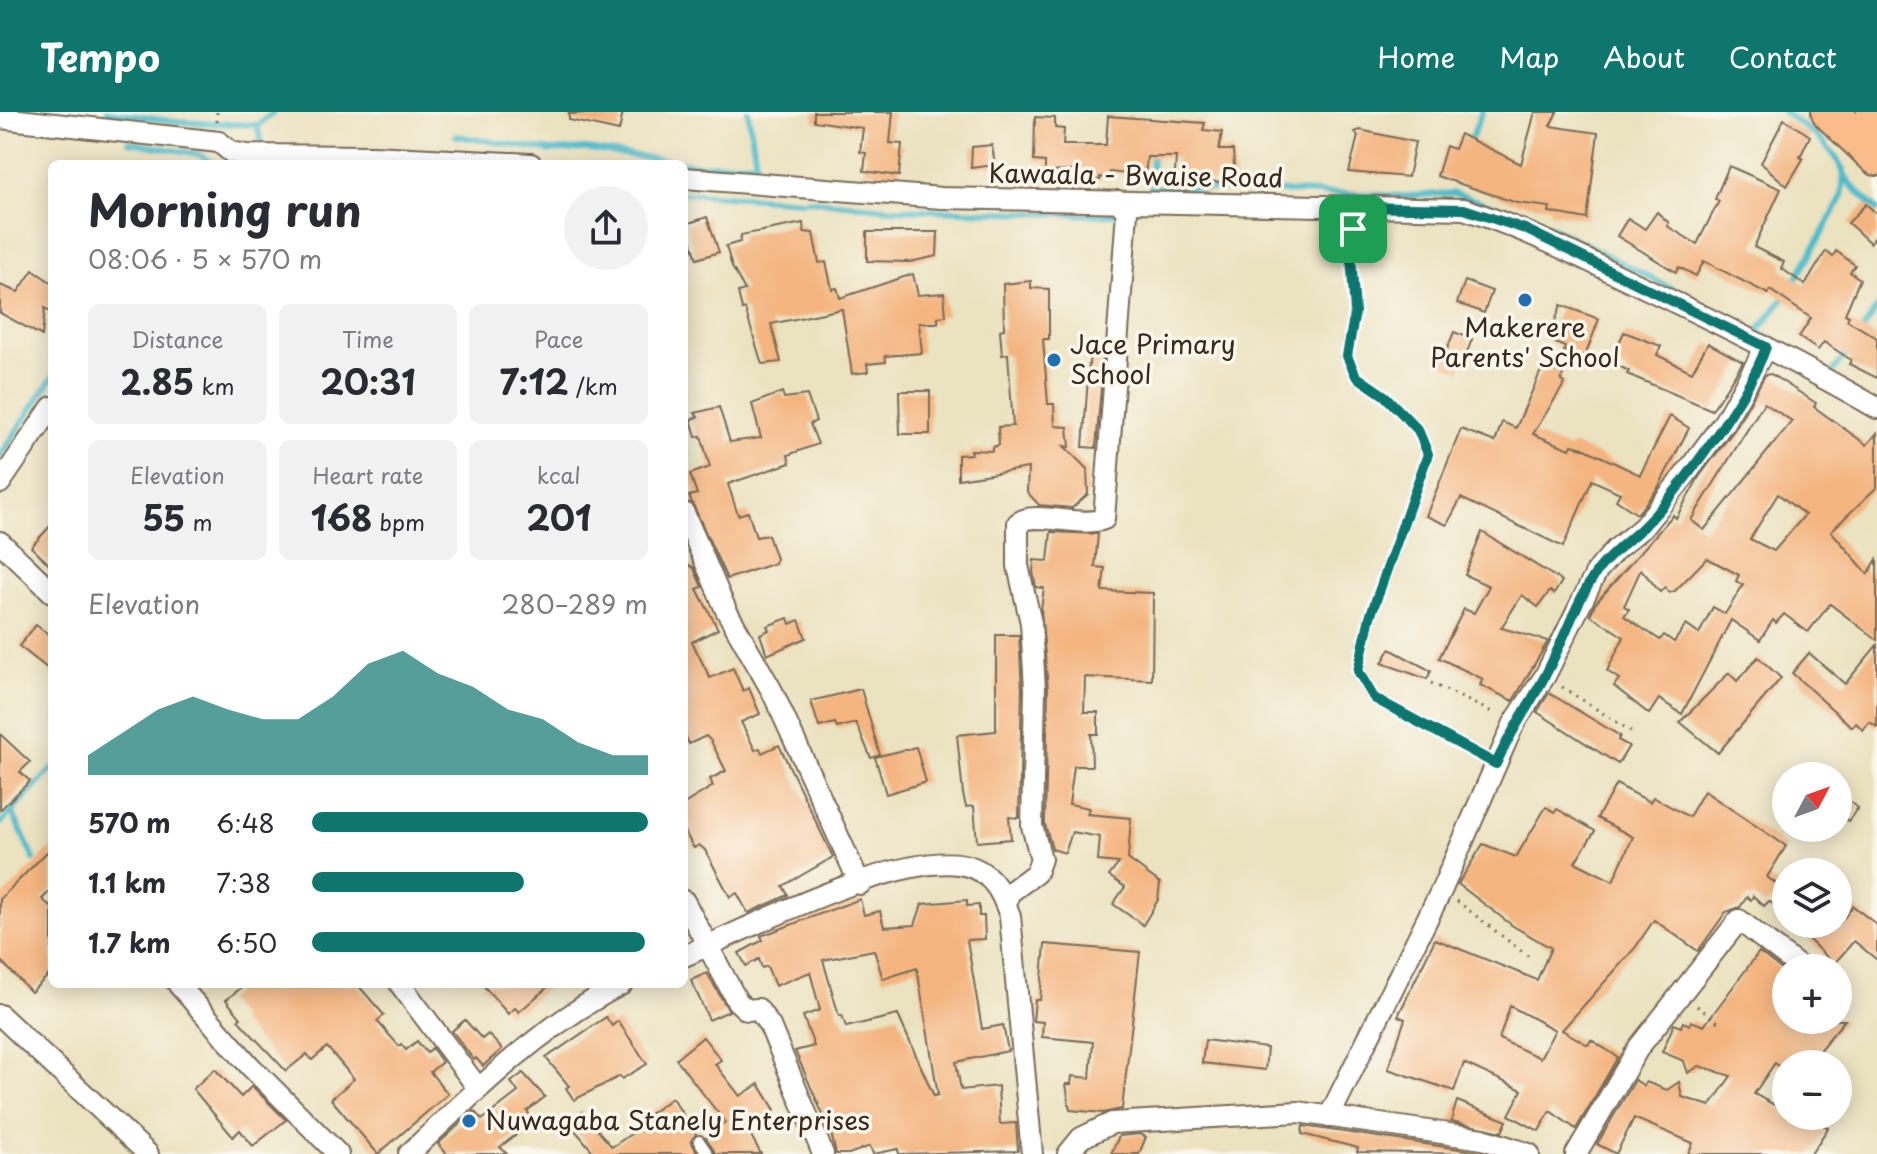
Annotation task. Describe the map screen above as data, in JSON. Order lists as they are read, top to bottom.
{
  "streets": {
    "street": ["Kawaala - Bwaise Road"]
  },
  "places": ["Makerere Parents' School", "Jace Primary School", "Nuwagaba Stanely Enterprises"],
  "north": "top right",
  "page": {
    "header": "Tempo",
    "nav": [
      "Home",
      "Map",
      "About",
      "Contact"
    ],
    "heading": ["Morning run", "08:06 · 5 × 570 m"],
    "stats": [
      ["Distance", "2.85 km"],
      ["Time", "20:31"],
      ["Pace", "7:12 /km"],
      ["Elevation", "55 m"],
      ["Heart rate", "168 bpm"],
      ["kcal", "201"]
    ],
    "chart": ["Elevation", "280–289 m"],
    "map_buttons": ["+", "−"],
    "list": [
      {
        "name": "570 m",
        "note": "6:48"
      },
      {
        "name": "1.1 km",
        "note": "7:38"
      },
      {
        "name": "1.7 km",
        "note": "6:50"
      }
    ]
  }
}
